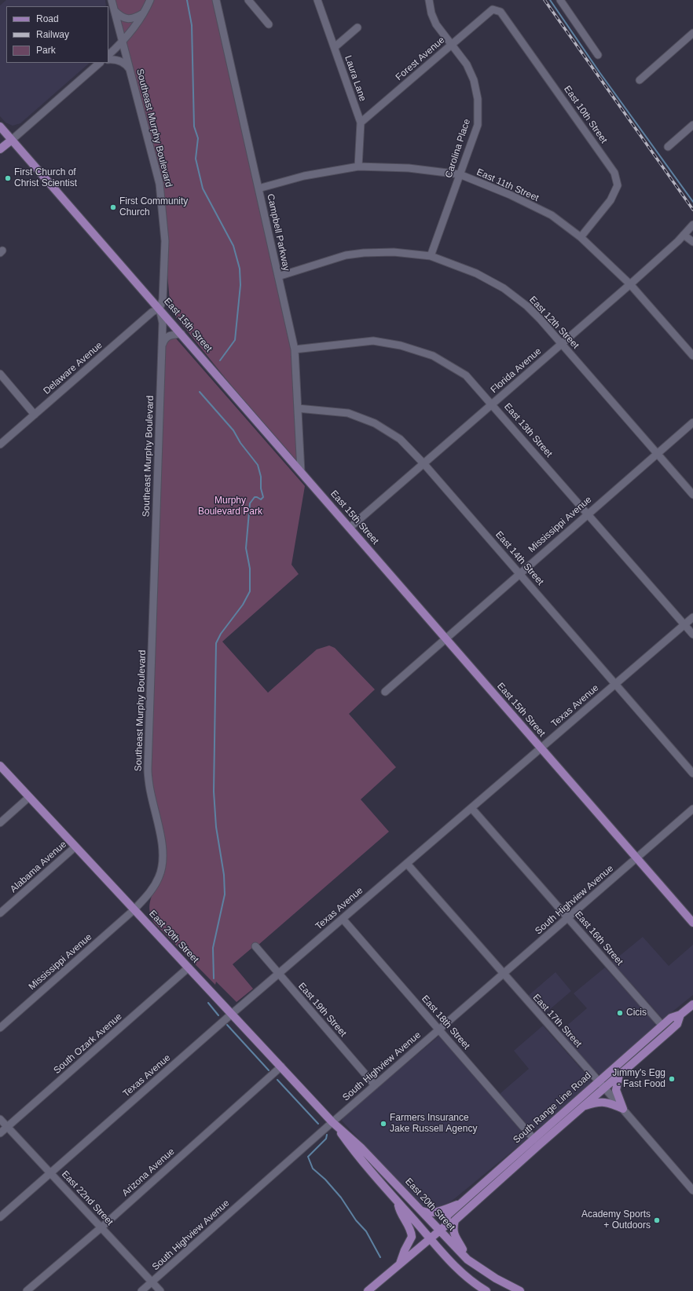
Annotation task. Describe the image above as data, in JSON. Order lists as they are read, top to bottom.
{
  "streets": {
    "main road": ["East 15th Street", "East 20th Street", "South Range Line Road"],
    "street": [
      "Forest Avenue",
      "Laura Lane",
      "East 10th Street",
      "Southeast Murphy Boulevard",
      "Carolina Place",
      "East 11th Street",
      "Campbell Parkway",
      "East 12th Street",
      "Delaware Avenue",
      "Florida Avenue",
      "East 13th Street",
      "Mississippi Avenue",
      "East 14th Street",
      "Texas Avenue",
      "Alabama Avenue",
      "South Highview Avenue",
      "East 16th Street",
      "East 19th Street",
      "East 17th Street",
      "East 18th Street",
      "South Ozark Avenue",
      "Arizona Avenue",
      "East 22nd Street"
    ]
  },
  "crossings": [
    ["Forest Avenue", "Laura Lane"],
    ["Forest Avenue", "East 10th Street"],
    ["Forest Avenue", "Carolina Place"],
    ["Laura Lane", "East 11th Street"],
    ["East 10th Street", "East 11th Street"],
    ["Southeast Murphy Boulevard", "East 15th Street"],
    ["Southeast Murphy Boulevard", "Delaware Avenue"],
    ["Southeast Murphy Boulevard", "Mississippi Avenue"],
    ["Southeast Murphy Boulevard", "East 20th Street"],
    ["Carolina Place", "East 11th Street"],
    ["Carolina Place", "East 12th Street"],
    ["East 11th Street", "Campbell Parkway"],
    ["East 11th Street", "Florida Avenue"],
    ["Campbell Parkway", "East 12th Street"],
    ["Campbell Parkway", "East 15th Street"],
    ["Campbell Parkway", "East 13th Street"],
    ["Campbell Parkway", "East 14th Street"],
    ["East 12th Street", "Florida Avenue"],
    ["East 12th Street", "Mississippi Avenue"],
    ["East 15th Street", "Delaware Avenue"],
    ["East 15th Street", "Florida Avenue"],
    ["East 15th Street", "Mississippi Avenue"],
    ["East 15th Street", "Texas Avenue"],
    ["East 15th Street", "South Highview Avenue"],
    ["Florida Avenue", "East 13th Street"],
    ["Florida Avenue", "East 14th Street"],
    ["East 13th Street", "Mississippi Avenue"],
    ["East 13th Street", "Texas Avenue"],
    ["Mississippi Avenue", "East 14th Street"],
    ["Mississippi Avenue", "East 20th Street"],
    ["East 14th Street", "Texas Avenue"],
    ["Texas Avenue", "East 20th Street"],
    ["Texas Avenue", "East 16th Street"],
    ["Texas Avenue", "East 19th Street"],
    ["Texas Avenue", "East 17th Street"],
    ["Texas Avenue", "East 18th Street"],
    ["Texas Avenue", "East 22nd Street"],
    ["Alabama Avenue", "East 20th Street"],
    ["South Highview Avenue", "East 20th Street"],
    ["South Highview Avenue", "East 16th Street"],
    ["South Highview Avenue", "East 19th Street"],
    ["South Highview Avenue", "East 17th Street"],
    ["South Highview Avenue", "East 18th Street"],
    ["South Highview Avenue", "East 22nd Street"],
    ["East 20th Street", "South Ozark Avenue"],
    ["East 20th Street", "South Range Line Road"],
    ["East 20th Street", "Arizona Avenue"],
    ["East 16th Street", "South Range Line Road"],
    ["East 17th Street", "South Range Line Road"],
    ["East 18th Street", "South Range Line Road"],
    ["South Ozark Avenue", "East 22nd Street"],
    ["Arizona Avenue", "East 22nd Street"]
  ],
  "parks": ["Murphy Boulevard Park"],
  "places": [
    "First Church of Christ Scientist",
    "First Community Church",
    "Cicis",
    "Jimmy's Egg - Fast Food",
    "Farmers Insurance Jake Russell Agency",
    "Academy Sports + Outdoors"
  ],
  "legend": ["Road", "Railway", "Park"]
}
